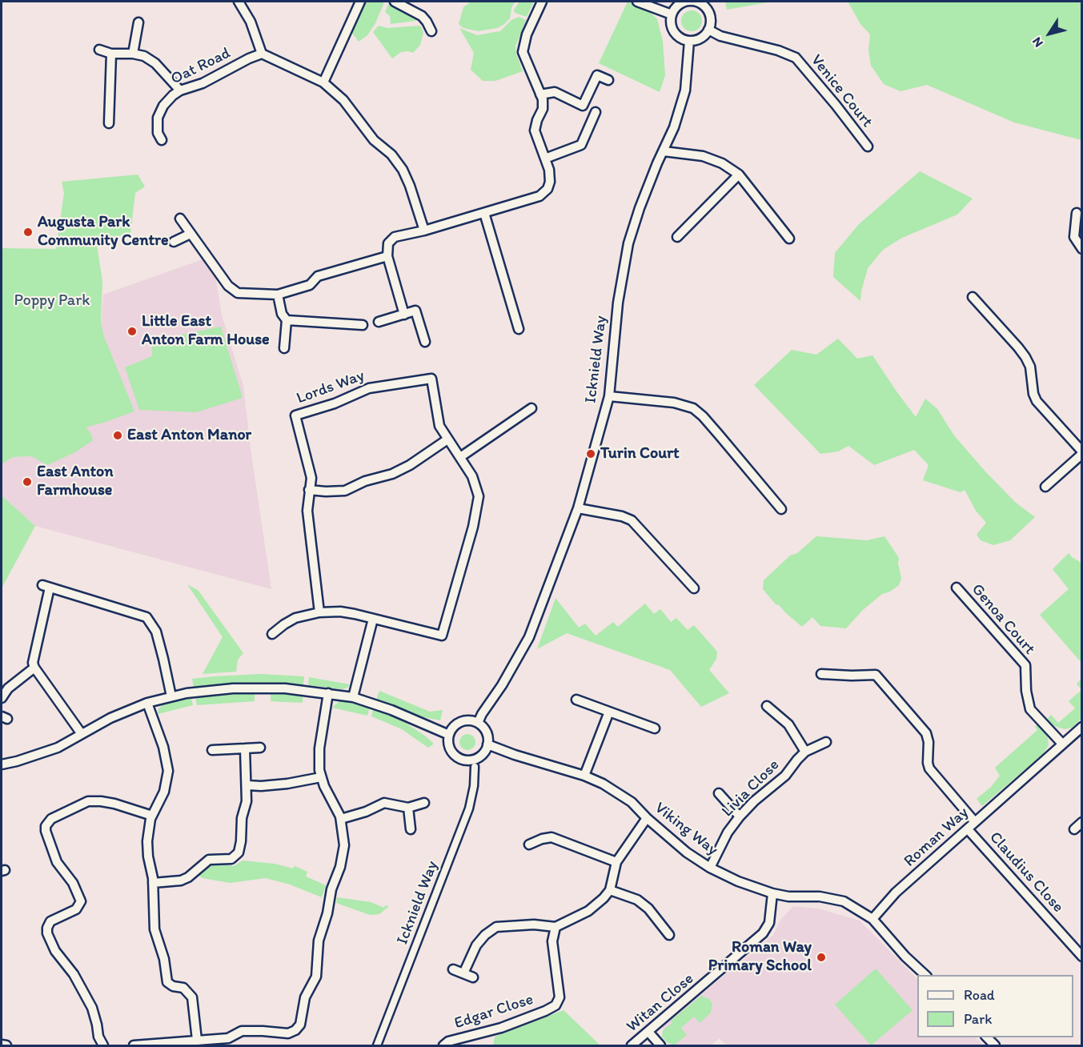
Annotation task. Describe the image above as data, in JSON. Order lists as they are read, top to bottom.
{
  "streets": {
    "street": [
      "Oat Road",
      "Venice Court",
      "Icknield Way",
      "Lords Way",
      "Genoa Court",
      "Livia Close",
      "Viking Way",
      "Roman Way",
      "Claudius Close",
      "Witan Close",
      "Edgar Close"
    ]
  },
  "crossings": [
    ["Venice Court", "Icknield Way"],
    ["Icknield Way", "Viking Way"],
    ["Genoa Court", "Roman Way"],
    ["Livia Close", "Viking Way"],
    ["Viking Way", "Roman Way"],
    ["Viking Way", "Witan Close"],
    ["Roman Way", "Claudius Close"]
  ],
  "parks": ["Poppy Park"],
  "places": [
    "Augusta Park Community Centre",
    "Little East Anton Farm House",
    "East Anton Manor",
    "Turin Court",
    "East Anton Farmhouse",
    "Roman Way Primary School"
  ],
  "legend": ["Road", "Park"],
  "north": "bottom left"
}
